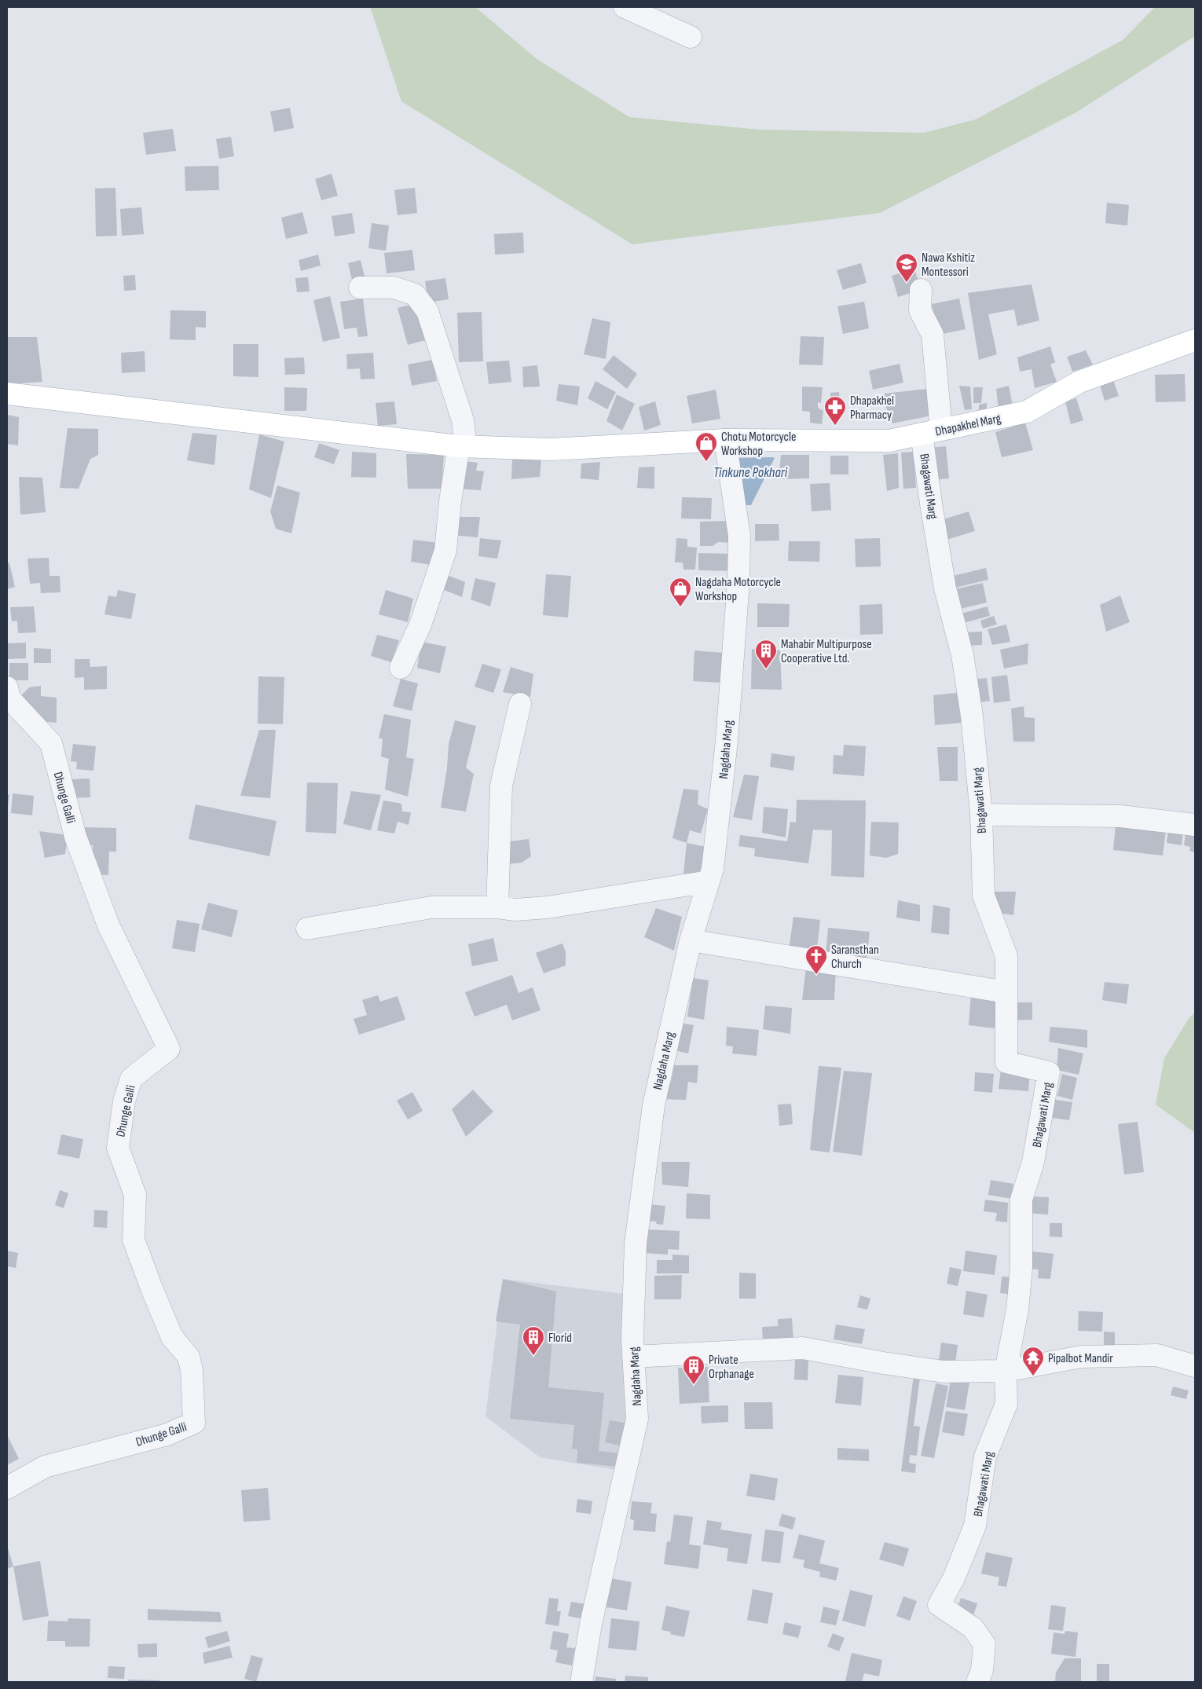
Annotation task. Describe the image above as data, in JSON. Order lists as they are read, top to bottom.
{
  "streets": {
    "main road": ["Dhapakhel Marg"],
    "street": ["Bhagawati Marg", "Nagdaha Marg", "Dhunge Galli"]
  },
  "crossings": [
    ["Dhapakhel Marg", "Bhagawati Marg"],
    ["Dhapakhel Marg", "Nagdaha Marg"]
  ],
  "water": ["Tinkune Pokhari"],
  "places": {
    "school or university": ["Nawa Kshitiz Montessori"],
    "pharmacy": ["Dhapakhel Pharmacy"],
    "shop": ["Chotu Motorcycle Workshop", "Nagdaha Motorcycle Workshop"],
    "building": ["Mahabir Multipurpose Cooperative Ltd.", "Florid", "Private Orphanage"],
    "church": ["Saransthan Church"],
    "temple": ["Pipalbot Mandir"]
  }
}
